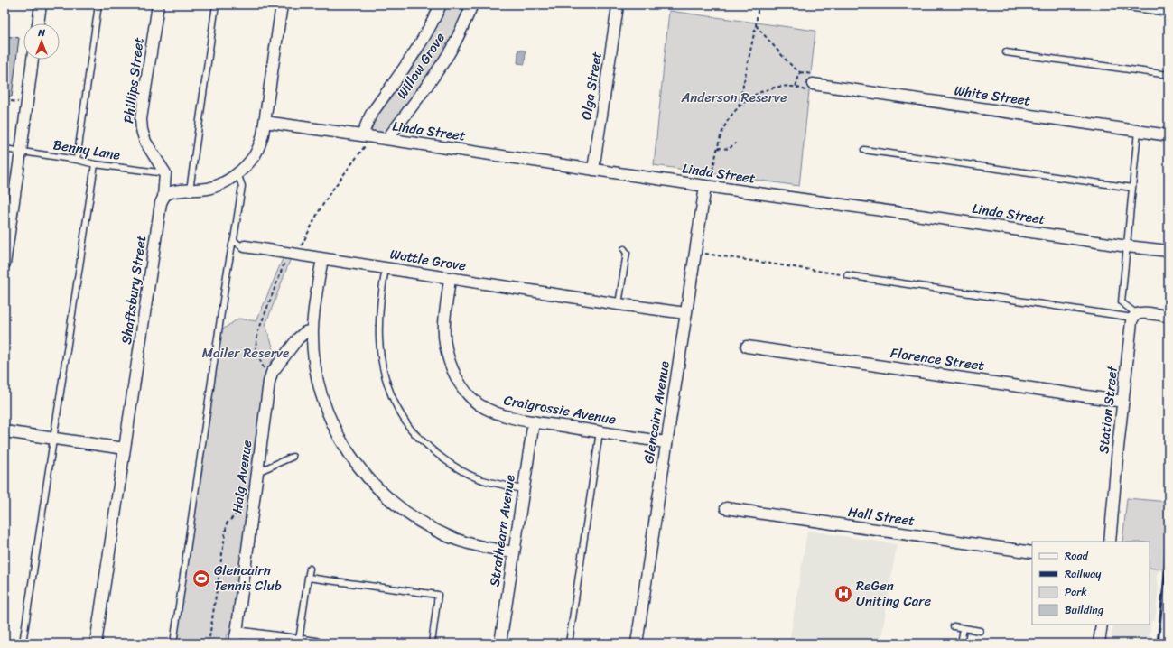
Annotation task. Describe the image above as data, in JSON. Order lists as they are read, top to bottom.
{
  "streets": {
    "street": [
      "Willow Grove",
      "Phillips Street",
      "Olga Street",
      "White Street",
      "Linda Street",
      "Wattle Grove",
      "Shaftsbury Street",
      "Florence Street",
      "Craigrossie Avenue",
      "Station Street",
      "Glencairn Avenue",
      "Haig Avenue",
      "Hall Street",
      "Strathearn Avenue"
    ],
    "lane": ["Benny Lane"]
  },
  "crossings": [
    ["Willow Grove", "Linda Street"],
    ["Phillips Street", "Benny Lane"],
    ["Olga Street", "Linda Street"],
    ["Linda Street", "Glencairn Avenue"],
    ["Wattle Grove", "Craigrossie Avenue"],
    ["Wattle Grove", "Glencairn Avenue"],
    ["Florence Street", "Station Street"],
    ["Craigrossie Avenue", "Glencairn Avenue"],
    ["Craigrossie Avenue", "Strathearn Avenue"]
  ],
  "parks": ["Anderson Reserve", "Mailer Reserve"],
  "places": {
    "sports": ["Glencairn Tennis Club"],
    "hospital": ["ReGen Uniting Care"]
  },
  "legend": [
    "Road",
    "Railway",
    "Park",
    "Building"
  ],
  "north": "top"
}
